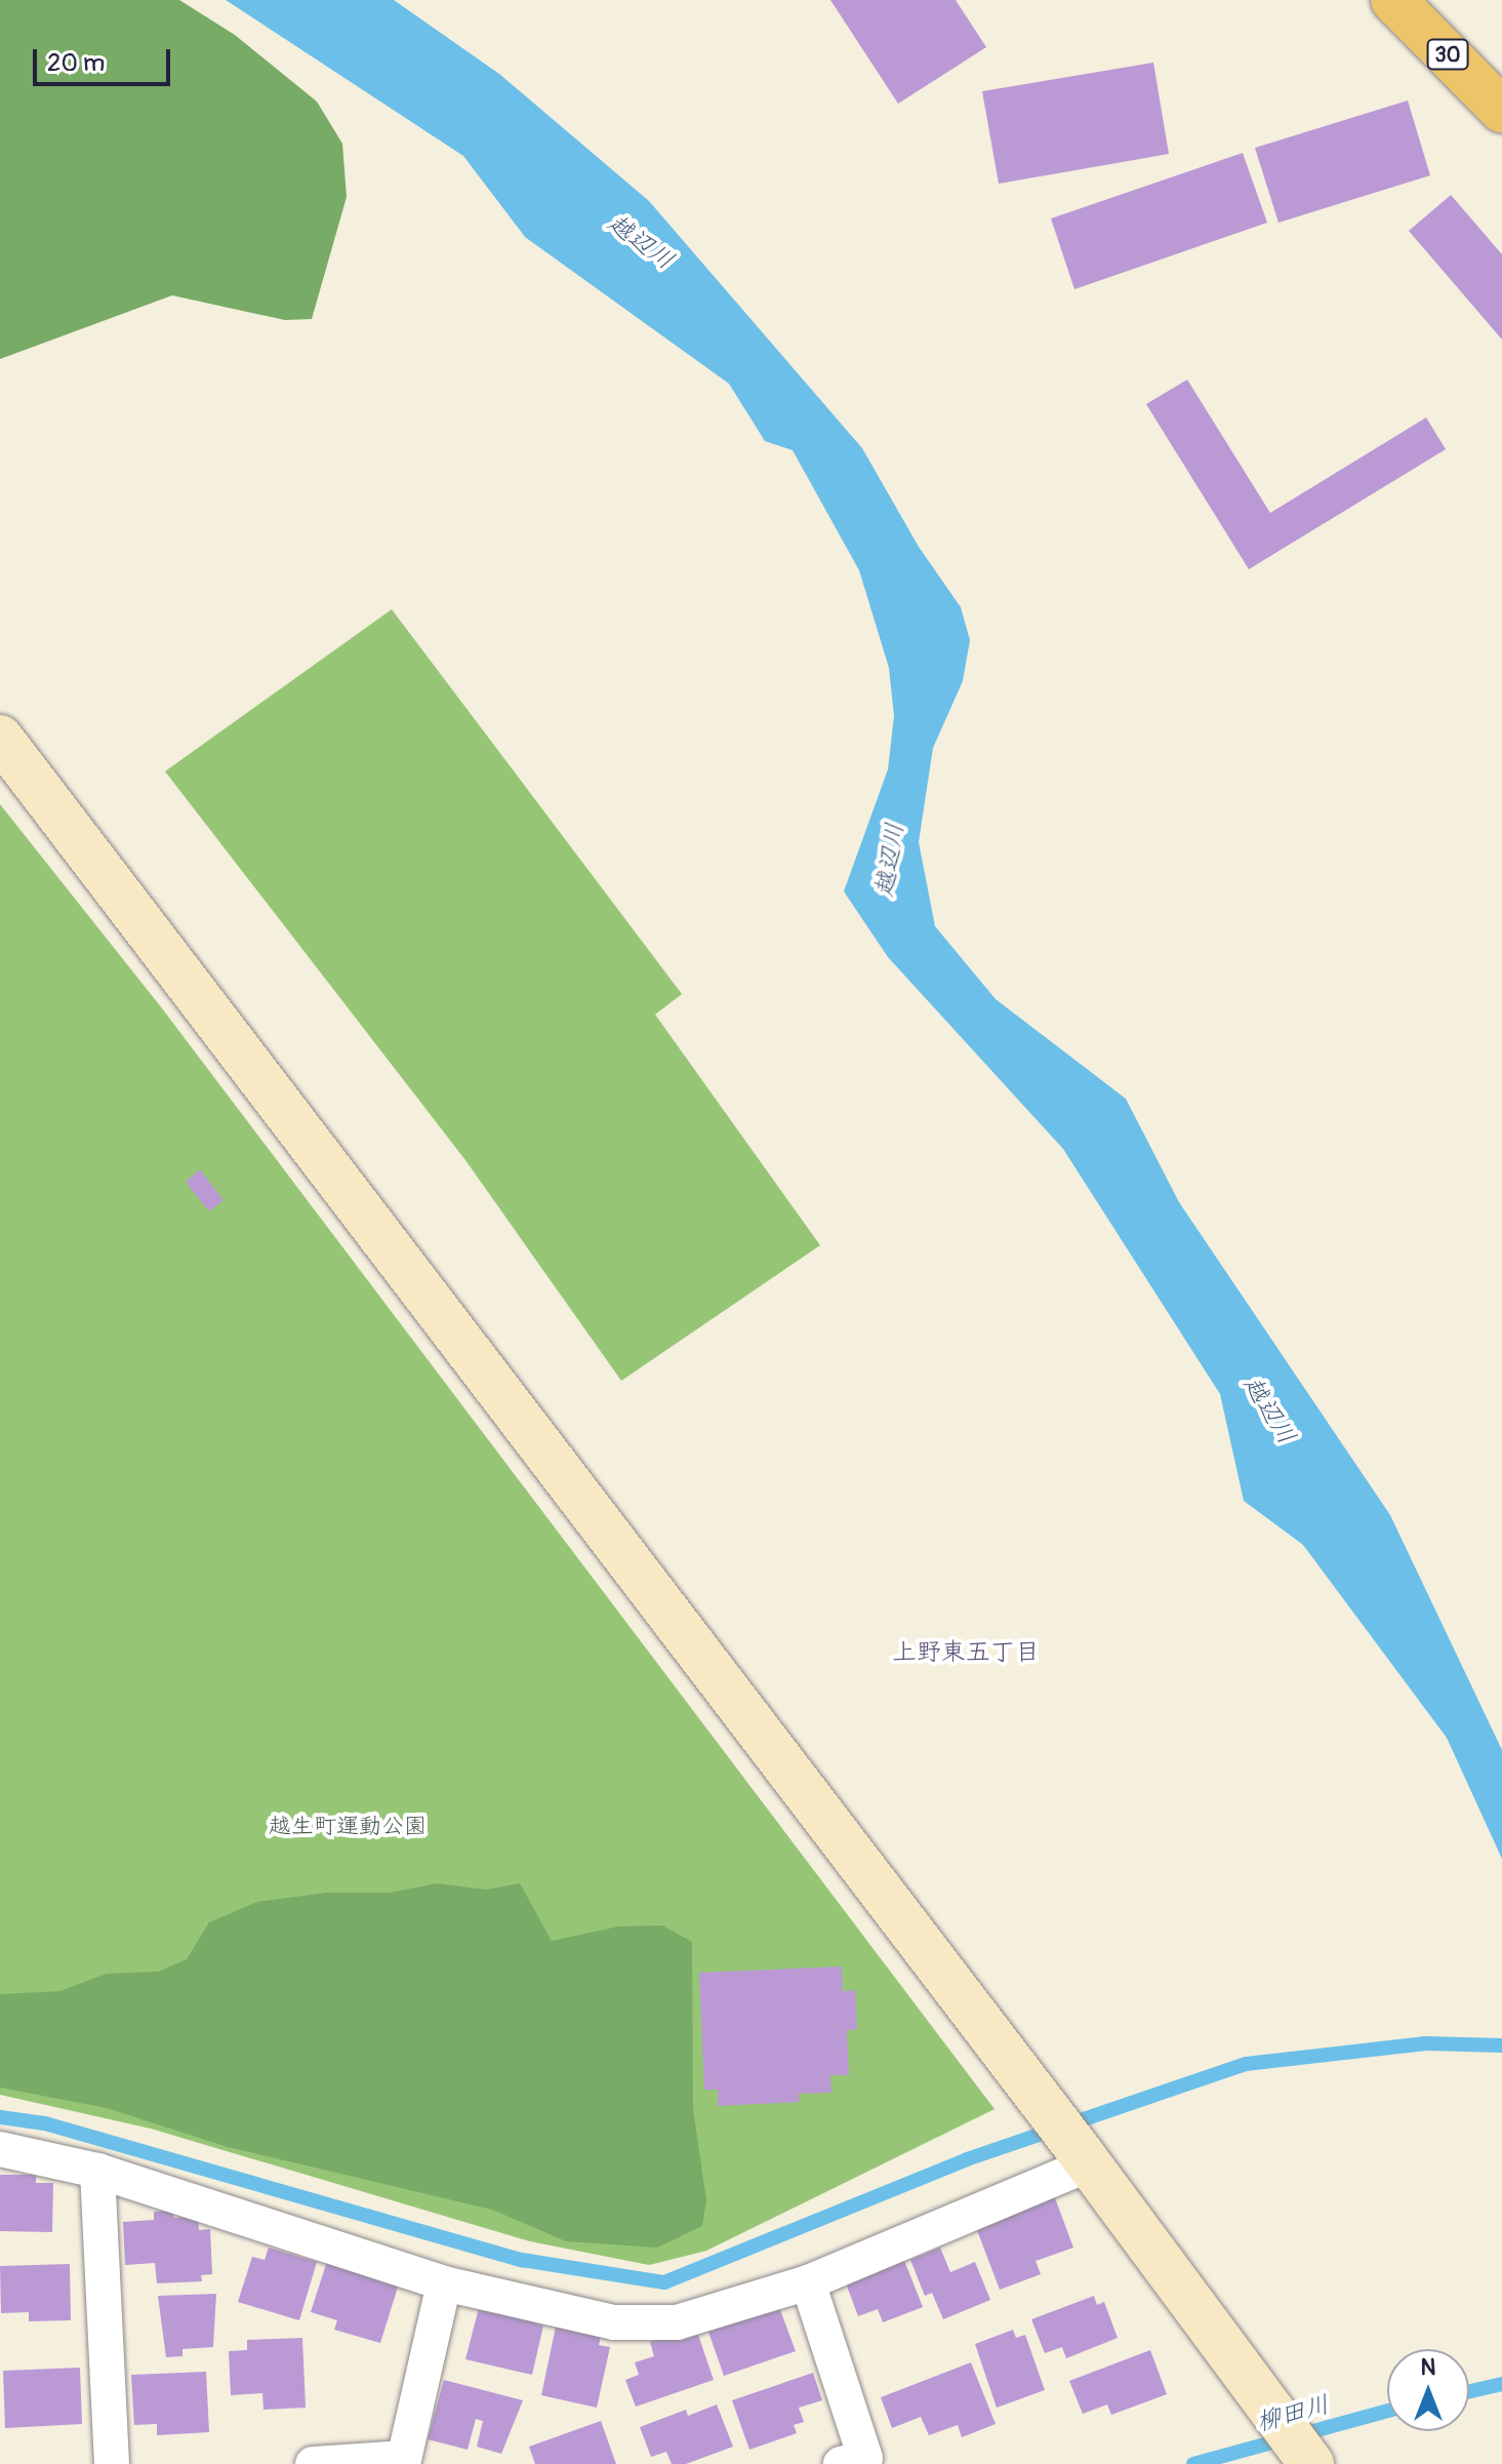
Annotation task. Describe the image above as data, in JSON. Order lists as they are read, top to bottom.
{
  "streets": {
    "main road": ["30"]
  },
  "districts": ["上野東五丁目"],
  "water": ["越辺川", "柳田川"],
  "parks": ["越生町運動公園"],
  "scale_bar": "20 m",
  "north": "top"
}
